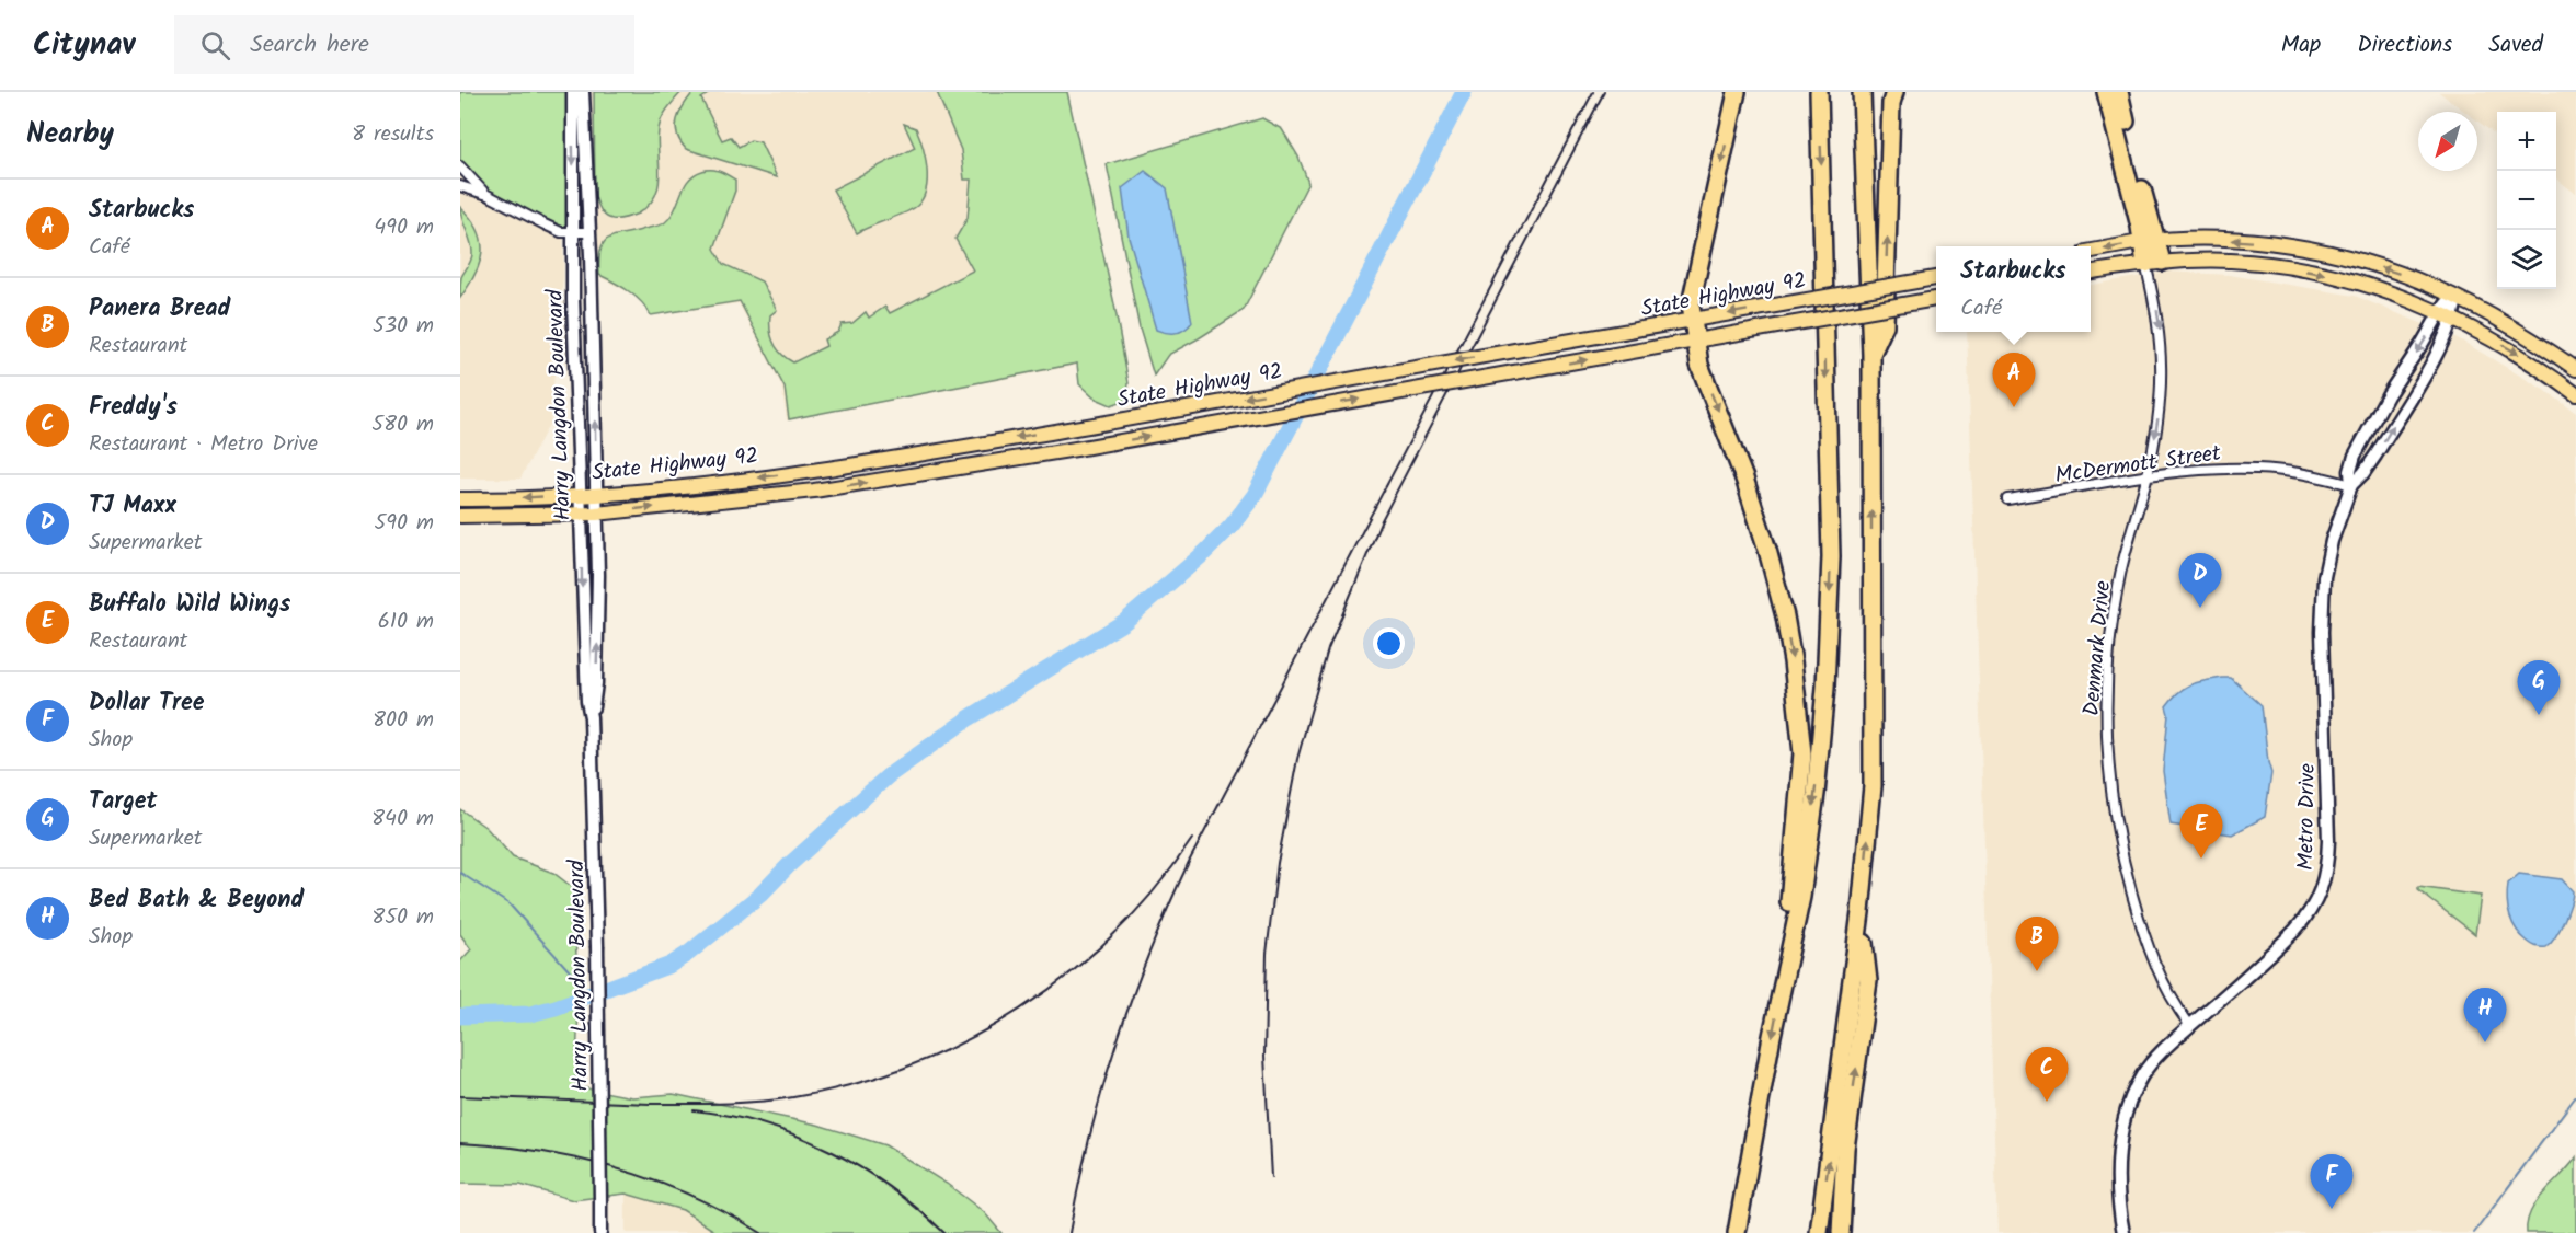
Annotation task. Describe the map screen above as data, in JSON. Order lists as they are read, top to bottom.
{
  "streets": {
    "main road": ["State Highway 92", "Harry Langdon Boulevard", "Metro Drive"],
    "street": ["McDermott Street", "Denmark Drive"]
  },
  "crossings": [
    ["State Highway 92", "Harry Langdon Boulevard"],
    ["McDermott Street", "Denmark Drive"],
    ["McDermott Street", "Metro Drive"],
    ["Denmark Drive", "Metro Drive"]
  ],
  "north": "bottom left",
  "page": {
    "header": "Citynav",
    "search": "Search here",
    "nav": ["Map", "Directions", "Saved"],
    "heading": ["Nearby", "8 results"],
    "map_buttons": ["+", "−"],
    "list": [
      {
        "mark": "A",
        "name": "Starbucks",
        "note": "Café",
        "value": "490 m"
      },
      {
        "mark": "B",
        "name": "Panera Bread",
        "note": "Restaurant",
        "value": "530 m"
      },
      {
        "mark": "C",
        "name": "Freddy's",
        "note": "Restaurant · Metro Drive",
        "value": "580 m"
      },
      {
        "mark": "D",
        "name": "TJ Maxx",
        "note": "Supermarket",
        "value": "590 m"
      },
      {
        "mark": "E",
        "name": "Buffalo Wild Wings",
        "note": "Restaurant",
        "value": "610 m"
      },
      {
        "mark": "F",
        "name": "Dollar Tree",
        "note": "Shop",
        "value": "800 m"
      },
      {
        "mark": "G",
        "name": "Target",
        "note": "Supermarket",
        "value": "840 m"
      },
      {
        "mark": "H",
        "name": "Bed Bath & Beyond",
        "note": "Shop",
        "value": "850 m"
      }
    ],
    "popup": ["Starbucks", "Café"],
    "pins": [
      "A",
      "D",
      "G",
      "E",
      "B",
      "H",
      "C",
      "F"
    ]
  }
}
